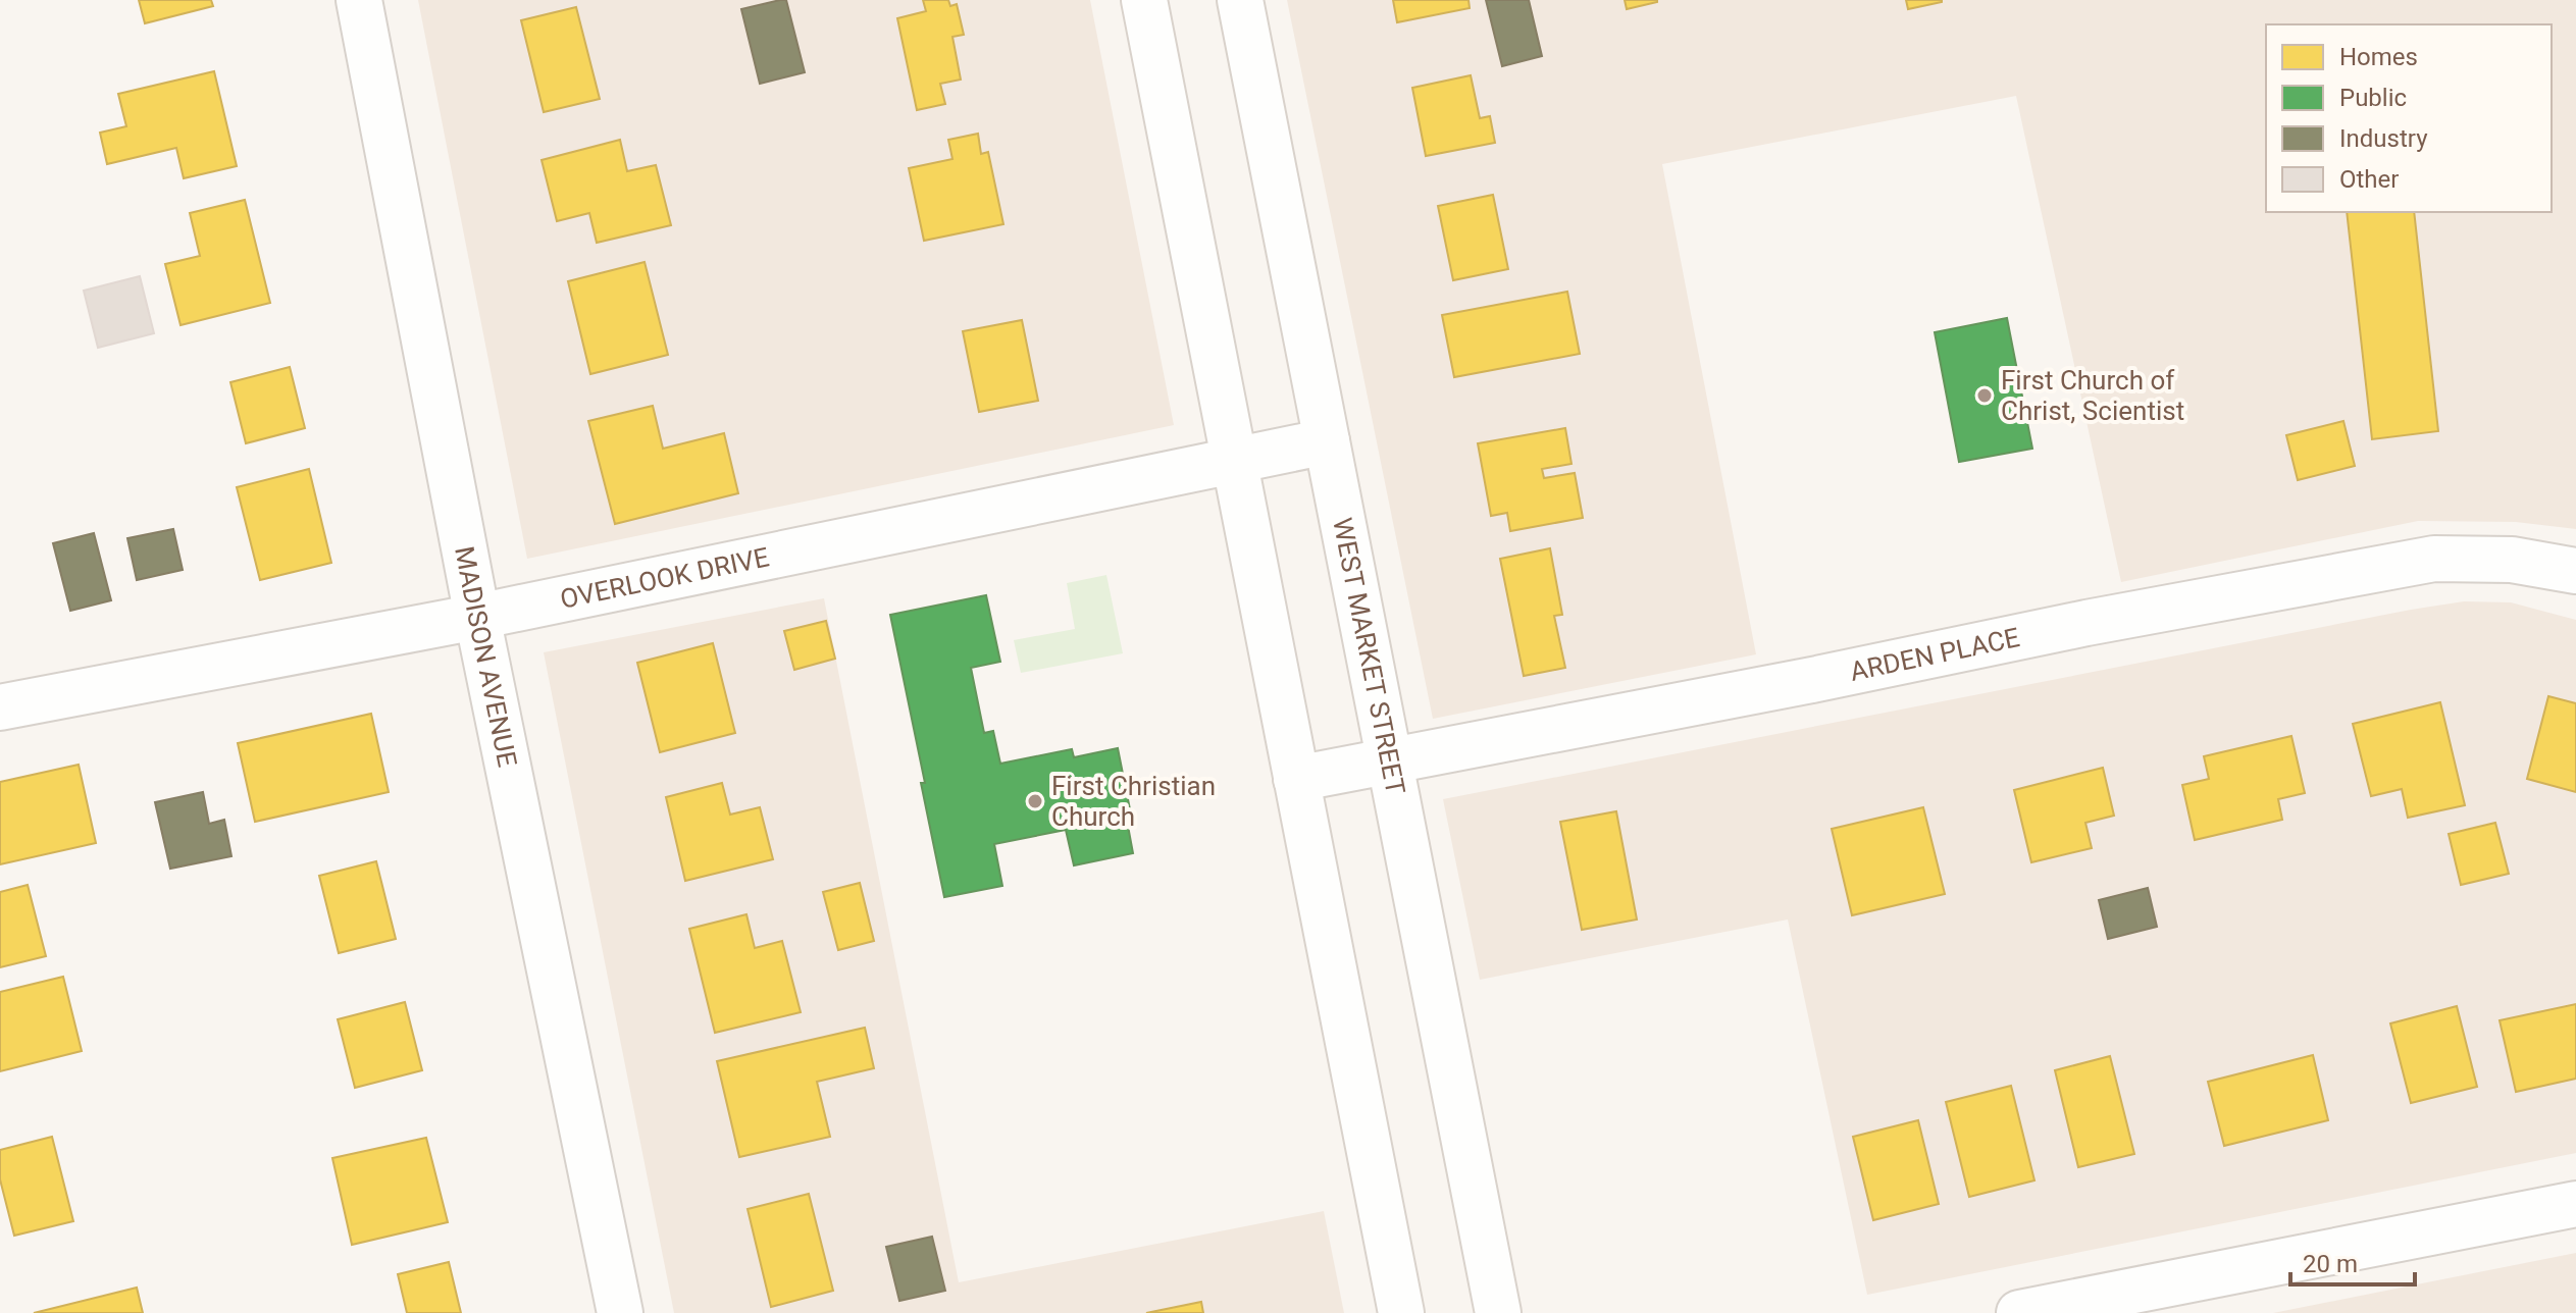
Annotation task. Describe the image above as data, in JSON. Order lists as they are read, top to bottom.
{
  "streets": {
    "street": [
      "OVERLOOK DRIVE",
      "ARDEN PLACE",
      "WEST MARKET STREET",
      "MADISON AVENUE"
    ]
  },
  "crossings": [
    ["OVERLOOK DRIVE", "WEST MARKET STREET"],
    ["OVERLOOK DRIVE", "MADISON AVENUE"],
    ["ARDEN PLACE", "WEST MARKET STREET"]
  ],
  "places": ["First Church of Christ, Scientist", "First Christian Church"],
  "legend": [
    "Homes",
    "Public",
    "Industry",
    "Other"
  ],
  "scale_bar": "20 m"
}
